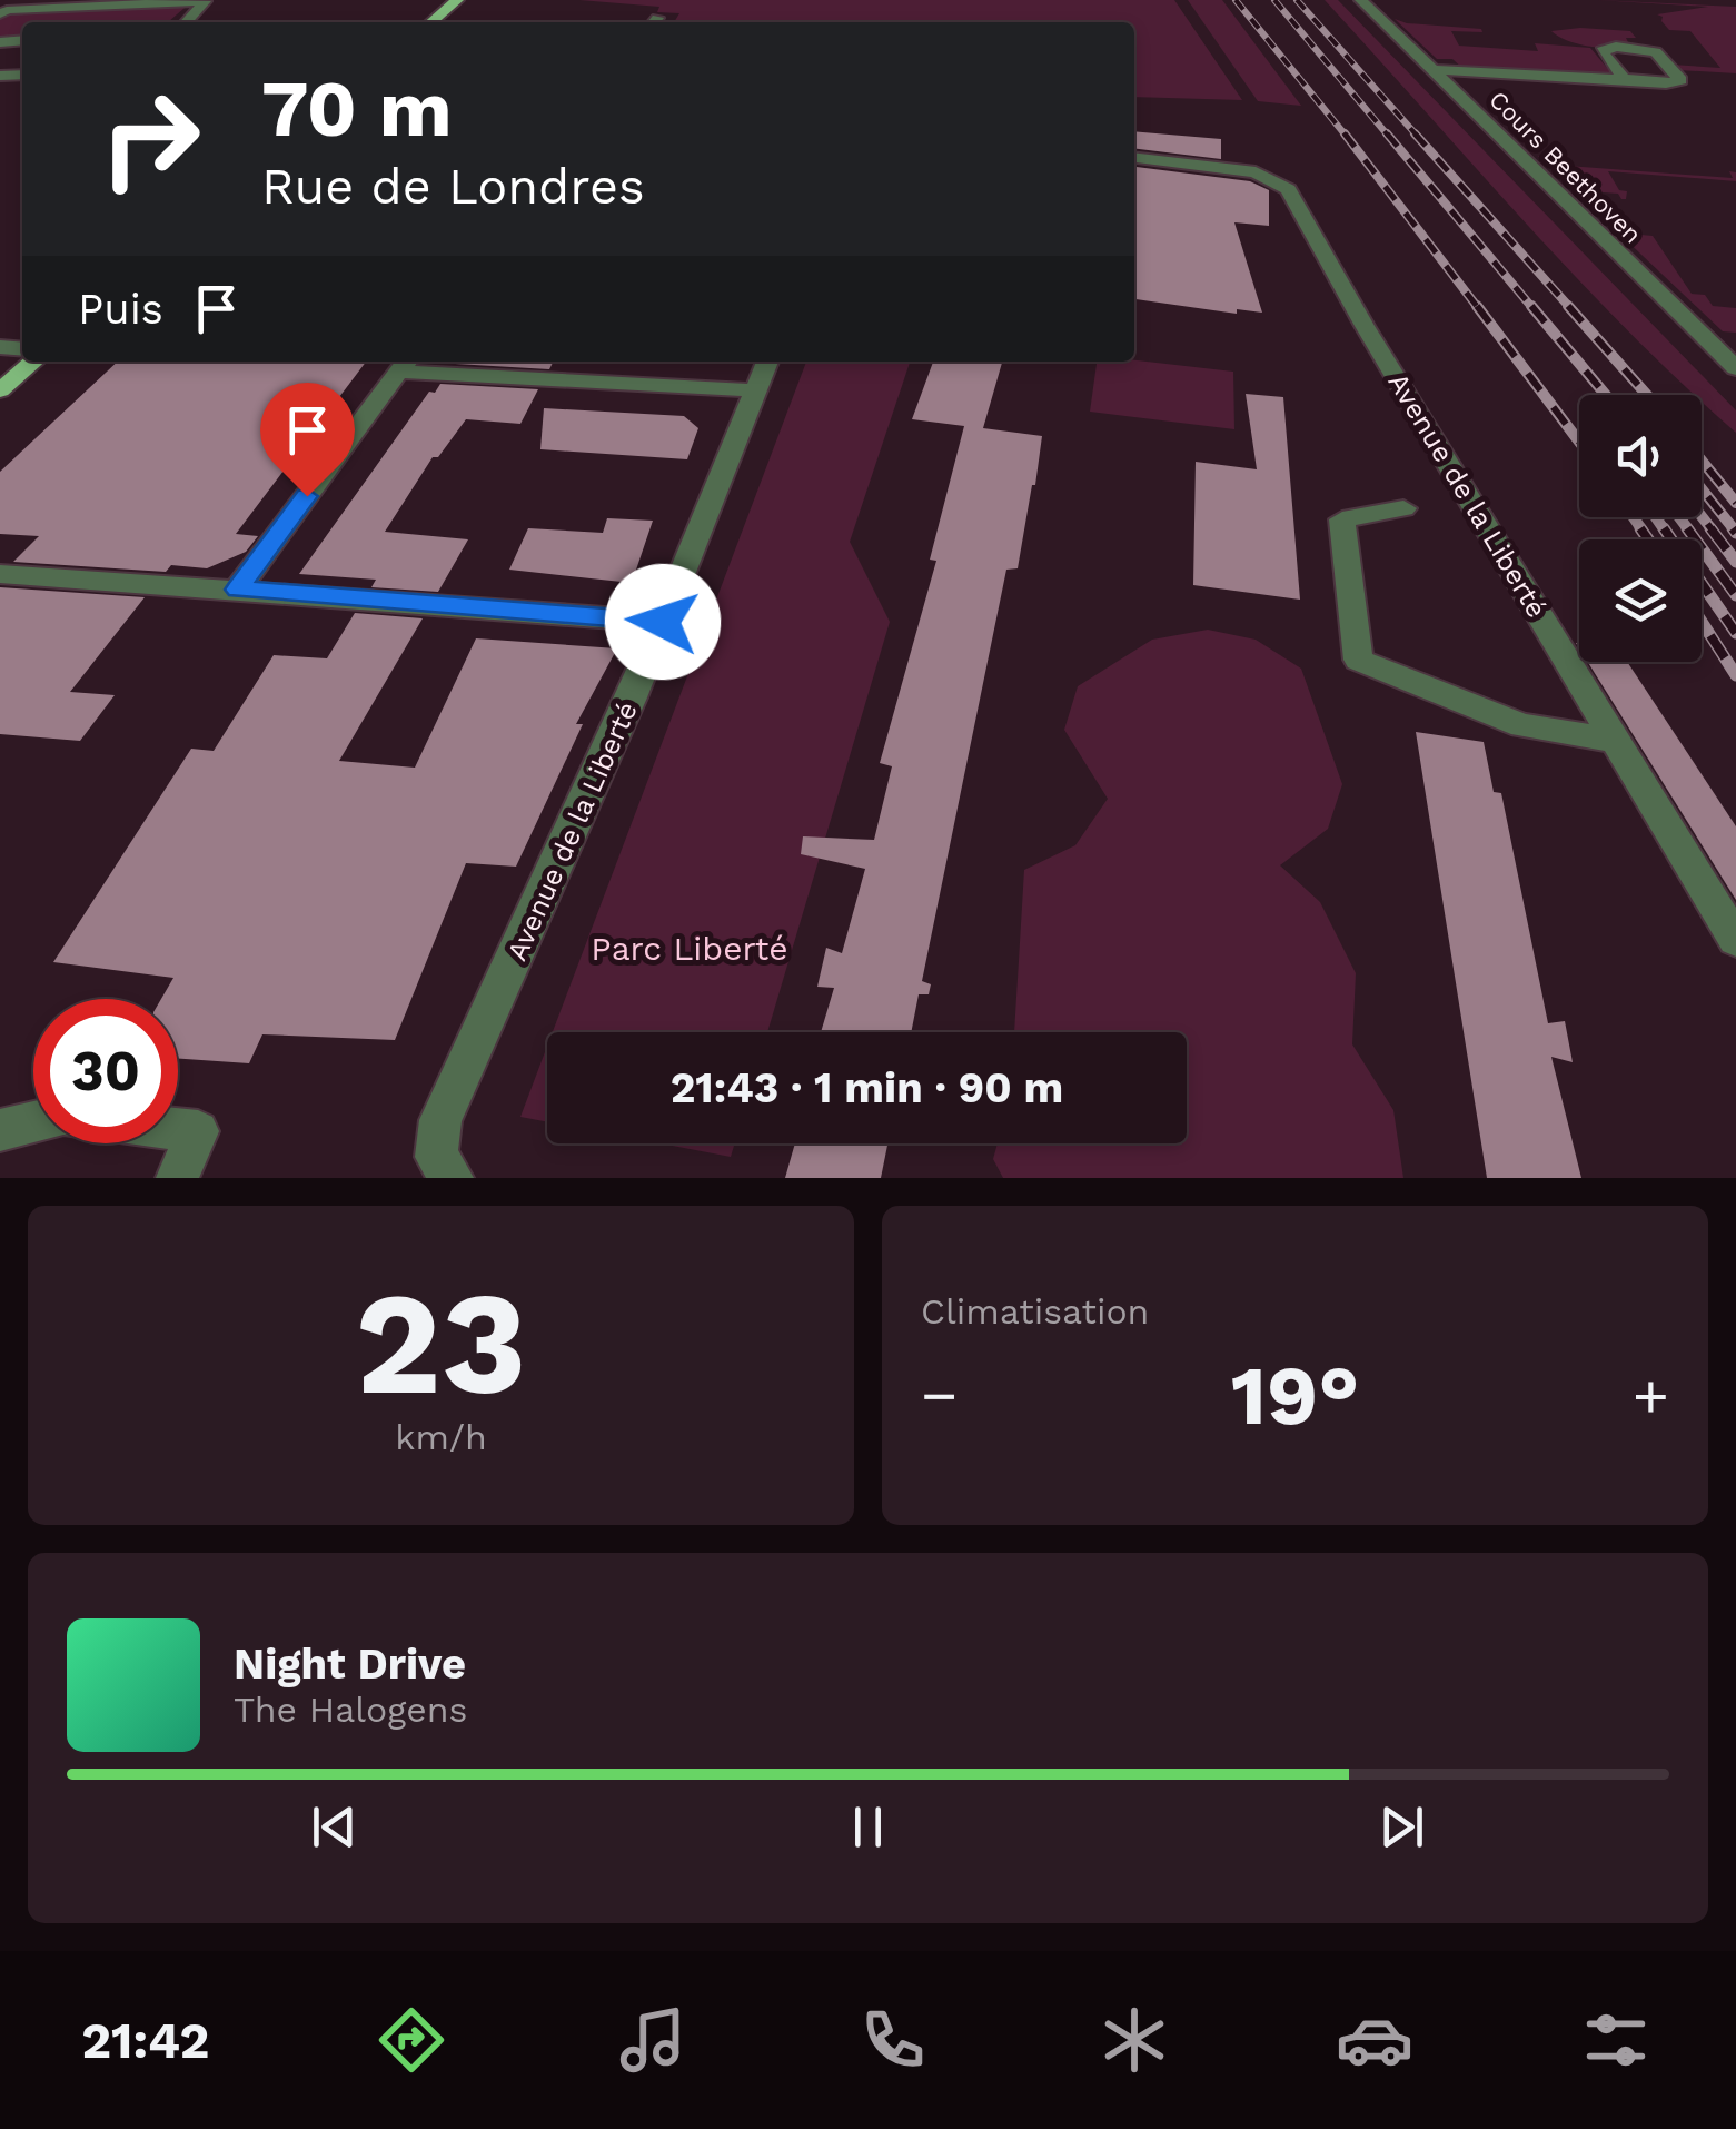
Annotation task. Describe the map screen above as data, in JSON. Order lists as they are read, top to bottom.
{
  "streets": {
    "street": ["Cours Beethoven", "Avenue de la Liberté"]
  },
  "parks": ["Parc Liberté"],
  "page": {
    "turn": ["70 m", "Rue de Londres"],
    "then": "Puis",
    "limit": "30",
    "trip": "21:43 · 1 min · 90 m",
    "tile": [
      ["23", "km/h"],
      "Climatisation"
    ],
    "heat": ["−", "19°", "+"],
    "song": ["Night Drive", "The Halogens"],
    "tabs": "21:42"
  }
}
